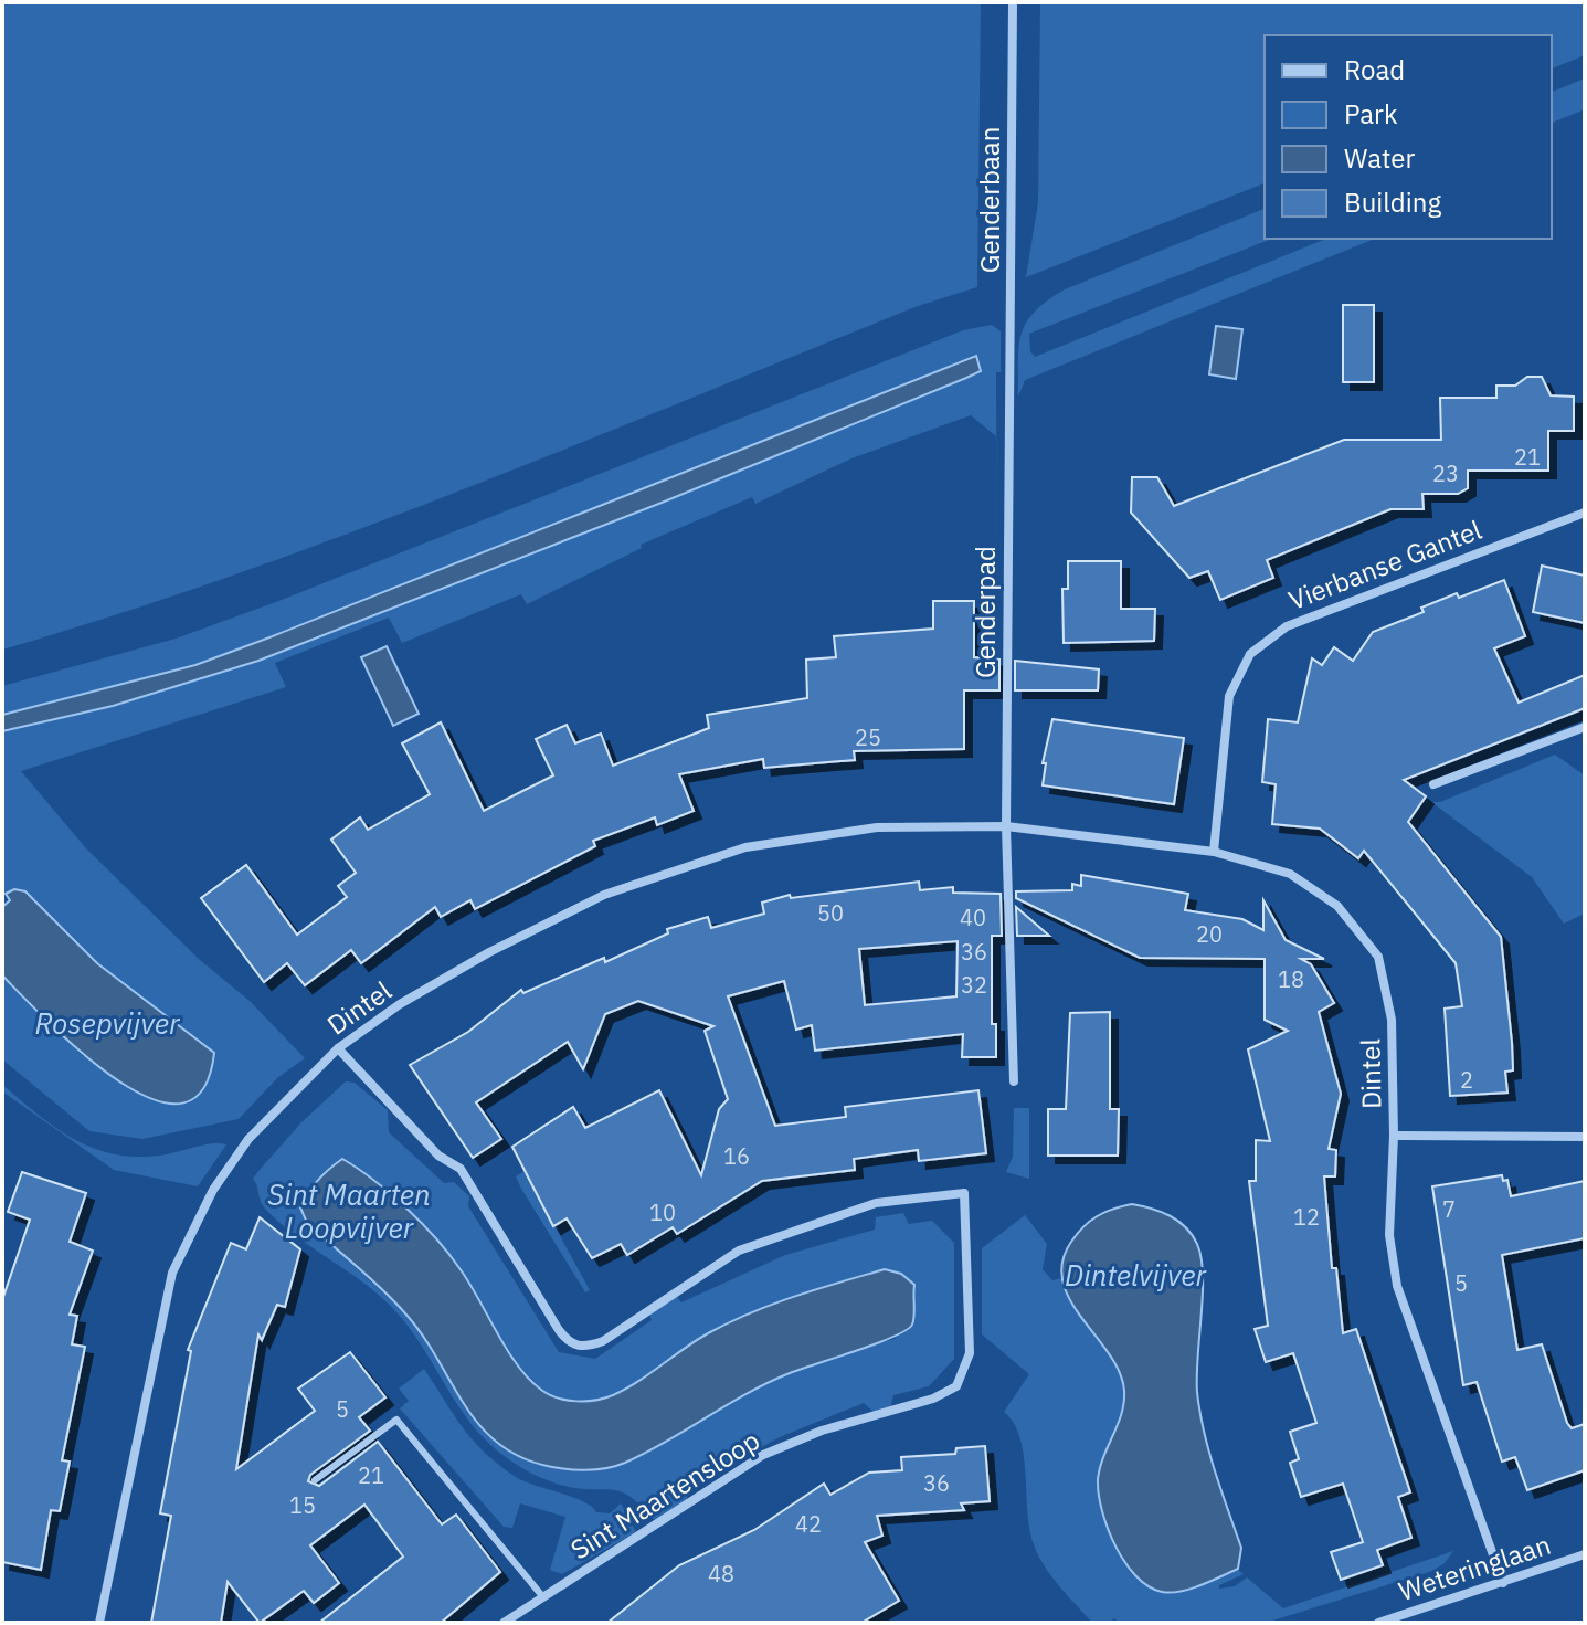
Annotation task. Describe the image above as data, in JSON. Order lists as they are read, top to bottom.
{
  "streets": {
    "street": [
      "Genderbaan",
      "Vierbanse Gantel",
      "Genderpad",
      "Dintel",
      "Sint Maartensloop",
      "Weteringlaan"
    ]
  },
  "crossings": [
    ["Genderbaan", "Genderpad"],
    ["Vierbanse Gantel", "Dintel"],
    ["Genderpad", "Dintel"],
    ["Dintel", "Sint Maartensloop"],
    ["Dintel", "Weteringlaan"]
  ],
  "water": ["Rosepvijver", "Sint Maarten Loopvijver", "Dintelvijver"],
  "house_numbers": [
    "21",
    "23",
    "25",
    "50",
    "40",
    "20",
    "36",
    "18",
    "32",
    "2",
    "16",
    "7",
    "10",
    "12",
    "5",
    "5",
    "21",
    "36",
    "15",
    "42",
    "48"
  ],
  "legend": [
    "Road",
    "Park",
    "Water",
    "Building"
  ]
}
